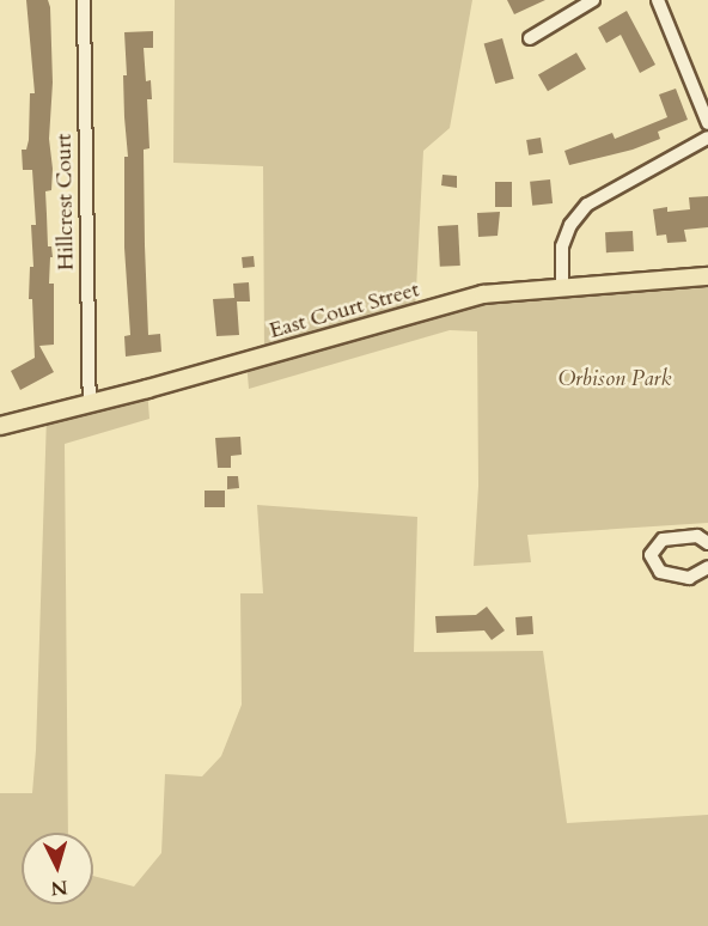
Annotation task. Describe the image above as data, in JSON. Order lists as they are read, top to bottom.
{
  "streets": {
    "main road": ["East Court Street"],
    "street": ["Hillcrest Court"]
  },
  "crossings": [
    ["Hillcrest Court", "East Court Street"]
  ],
  "parks": ["Orbison Park"],
  "north": "bottom"
}
